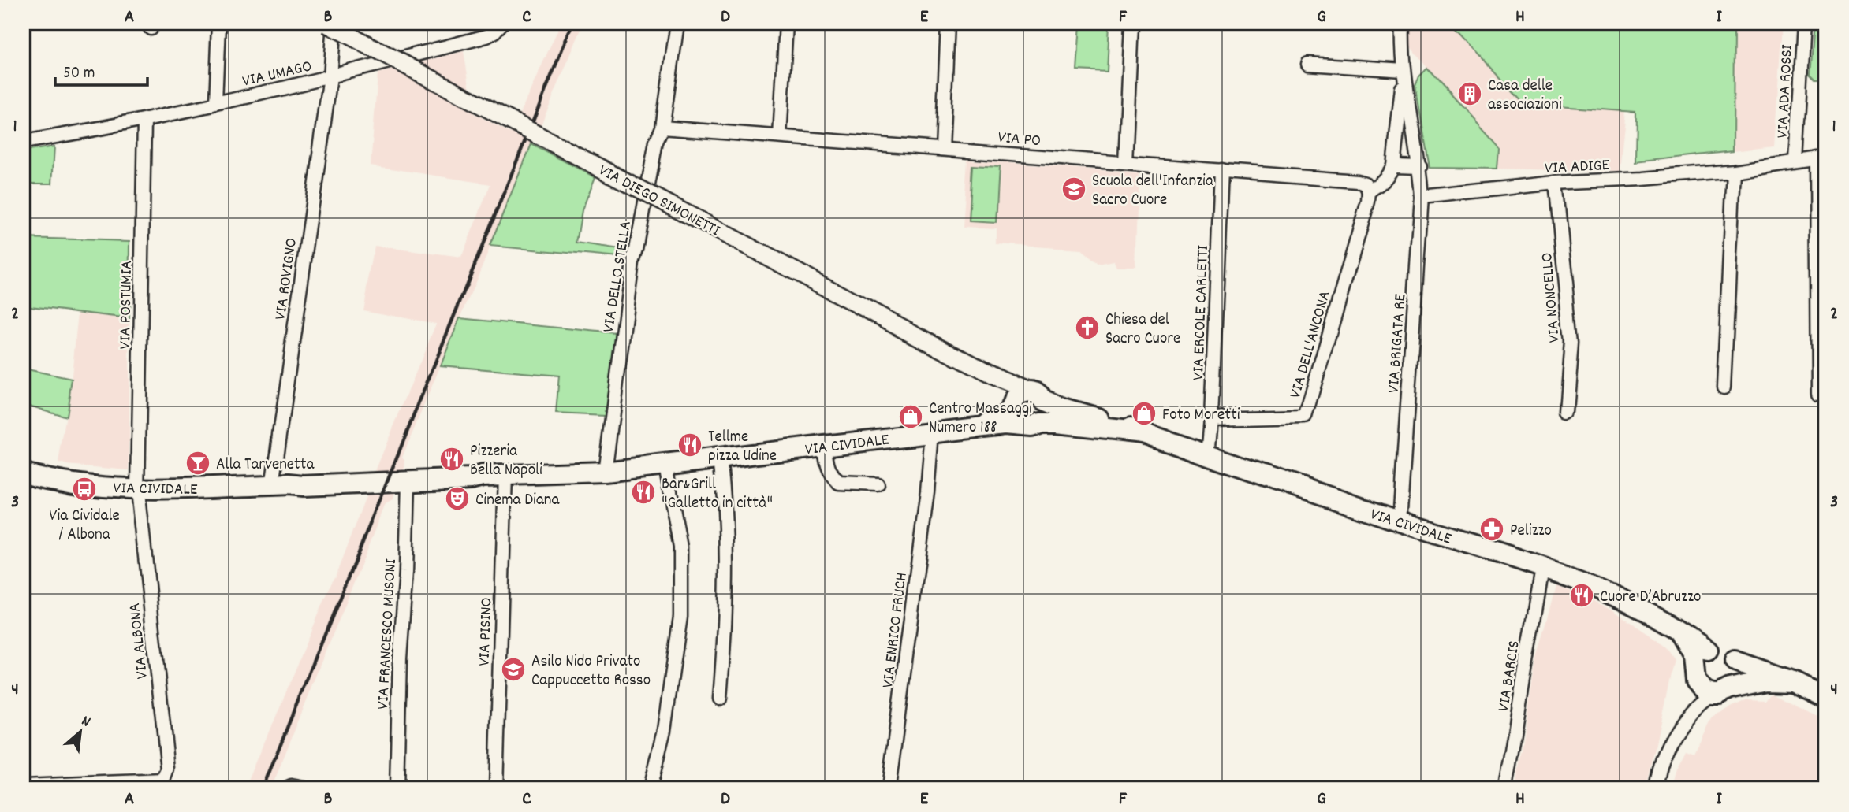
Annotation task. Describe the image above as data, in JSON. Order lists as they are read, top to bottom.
{
  "streets": {
    "main road": ["VIA DIEGO SIMONETTI", "VIA CIVIDALE"],
    "street": [
      "VIA UMAGO",
      "VIA ADA ROSSI",
      "VIA PO",
      "VIA ADIGE",
      "VIA DELLO STELLA",
      "VIA ROVIGNO",
      "VIA NONCELLO",
      "VIA POSTUMIA",
      "VIA ERCOLE CARLETTI",
      "VIA BRIGATA RE",
      "VIA DELL'ANCONA",
      "VIA ENRICO FRUCH",
      "VIA PISINO",
      "VIA FRANCESCO MUSONI",
      "VIA ALBONA",
      "VIA BARCIS"
    ]
  },
  "crossings": [
    ["VIA UMAGO", "VIA ROVIGNO"],
    ["VIA UMAGO", "VIA POSTUMIA"],
    ["VIA ADA ROSSI", "VIA ADIGE"],
    ["VIA PO", "VIA DELLO STELLA"],
    ["VIA PO", "VIA ERCOLE CARLETTI"],
    ["VIA PO", "VIA DELL'ANCONA"],
    ["VIA ADIGE", "VIA NONCELLO"],
    ["VIA ADIGE", "VIA BRIGATA RE"],
    ["VIA DIEGO SIMONETTI", "VIA CIVIDALE"],
    ["VIA DELLO STELLA", "VIA CIVIDALE"],
    ["VIA ROVIGNO", "VIA CIVIDALE"],
    ["VIA POSTUMIA", "VIA CIVIDALE"],
    ["VIA POSTUMIA", "VIA ALBONA"],
    ["VIA ERCOLE CARLETTI", "VIA DELL'ANCONA"],
    ["VIA ERCOLE CARLETTI", "VIA CIVIDALE"],
    ["VIA BRIGATA RE", "VIA CIVIDALE"],
    ["VIA CIVIDALE", "VIA ENRICO FRUCH"],
    ["VIA CIVIDALE", "VIA PISINO"],
    ["VIA CIVIDALE", "VIA FRANCESCO MUSONI"],
    ["VIA CIVIDALE", "VIA ALBONA"],
    ["VIA CIVIDALE", "VIA BARCIS"]
  ],
  "places": {
    "building": ["Casa delle associazioni"],
    "school or university": ["Scuola dell'Infanzia Sacro Cuore", "Asilo Nido Privato Cappuccetto Rosso"],
    "church": ["Chiesa del Sacro Cuore"],
    "shop": ["Foto Moretti", "Centro Massaggi Numero 188"],
    "restaurant": [
      "Tellme pizza Udine",
      "Pizzeria Bella Napoli",
      "Bar&Grill \"Galletto in città\"",
      "Cuore D’Abruzzo"
    ],
    "bar": ["Alla Tarvenetta"],
    "bus stop": ["Via Cividale / Albona"],
    "theatre": ["Cinema Diana"],
    "pharmacy": ["Pelizzo"]
  },
  "scale_bar": "50 m",
  "north": "top right",
  "grid": {
    "columns": [
      "A",
      "B",
      "C",
      "D",
      "E",
      "F",
      "G",
      "H",
      "I"
    ],
    "rows": [
      "1",
      "2",
      "3",
      "4"
    ]
  }
}
